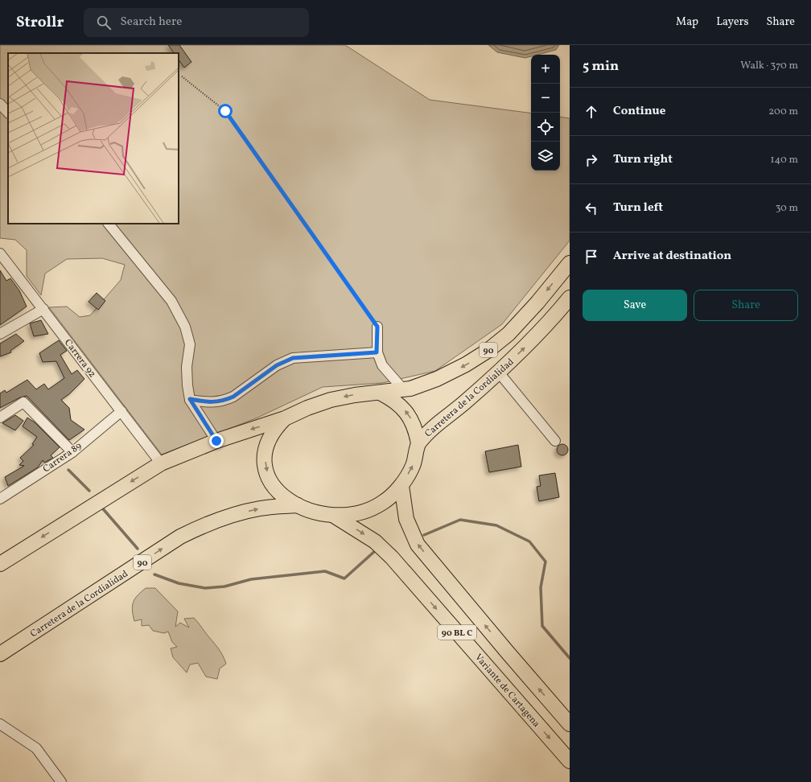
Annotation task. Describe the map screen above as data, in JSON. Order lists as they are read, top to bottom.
{
  "streets": {
    "highway": [
      "90",
      "Carretera de la Cordialidad",
      "90 BL C",
      "Variante de Cartagena"
    ],
    "street": ["Carrera 92", "Carrera 89"]
  },
  "crossings": [
    ["Carrera 92", "Carrera 89"],
    ["Carretera de la Cordialidad", "90 BL C"],
    ["Carretera de la Cordialidad", "Variante de Cartagena"]
  ],
  "page": {
    "header": "Strollr",
    "search": "Search here",
    "nav": ["Map", "Layers", "Share"],
    "heading": ["5 min", "Walk · 370 m"],
    "map_buttons": ["+", "−"],
    "list": [
      ["Continue", "200 m"],
      ["Turn right", "140 m"],
      ["Turn left", "30 m"],
      "Arrive at destination"
    ],
    "buttons": ["Save", "Share"]
  }
}
